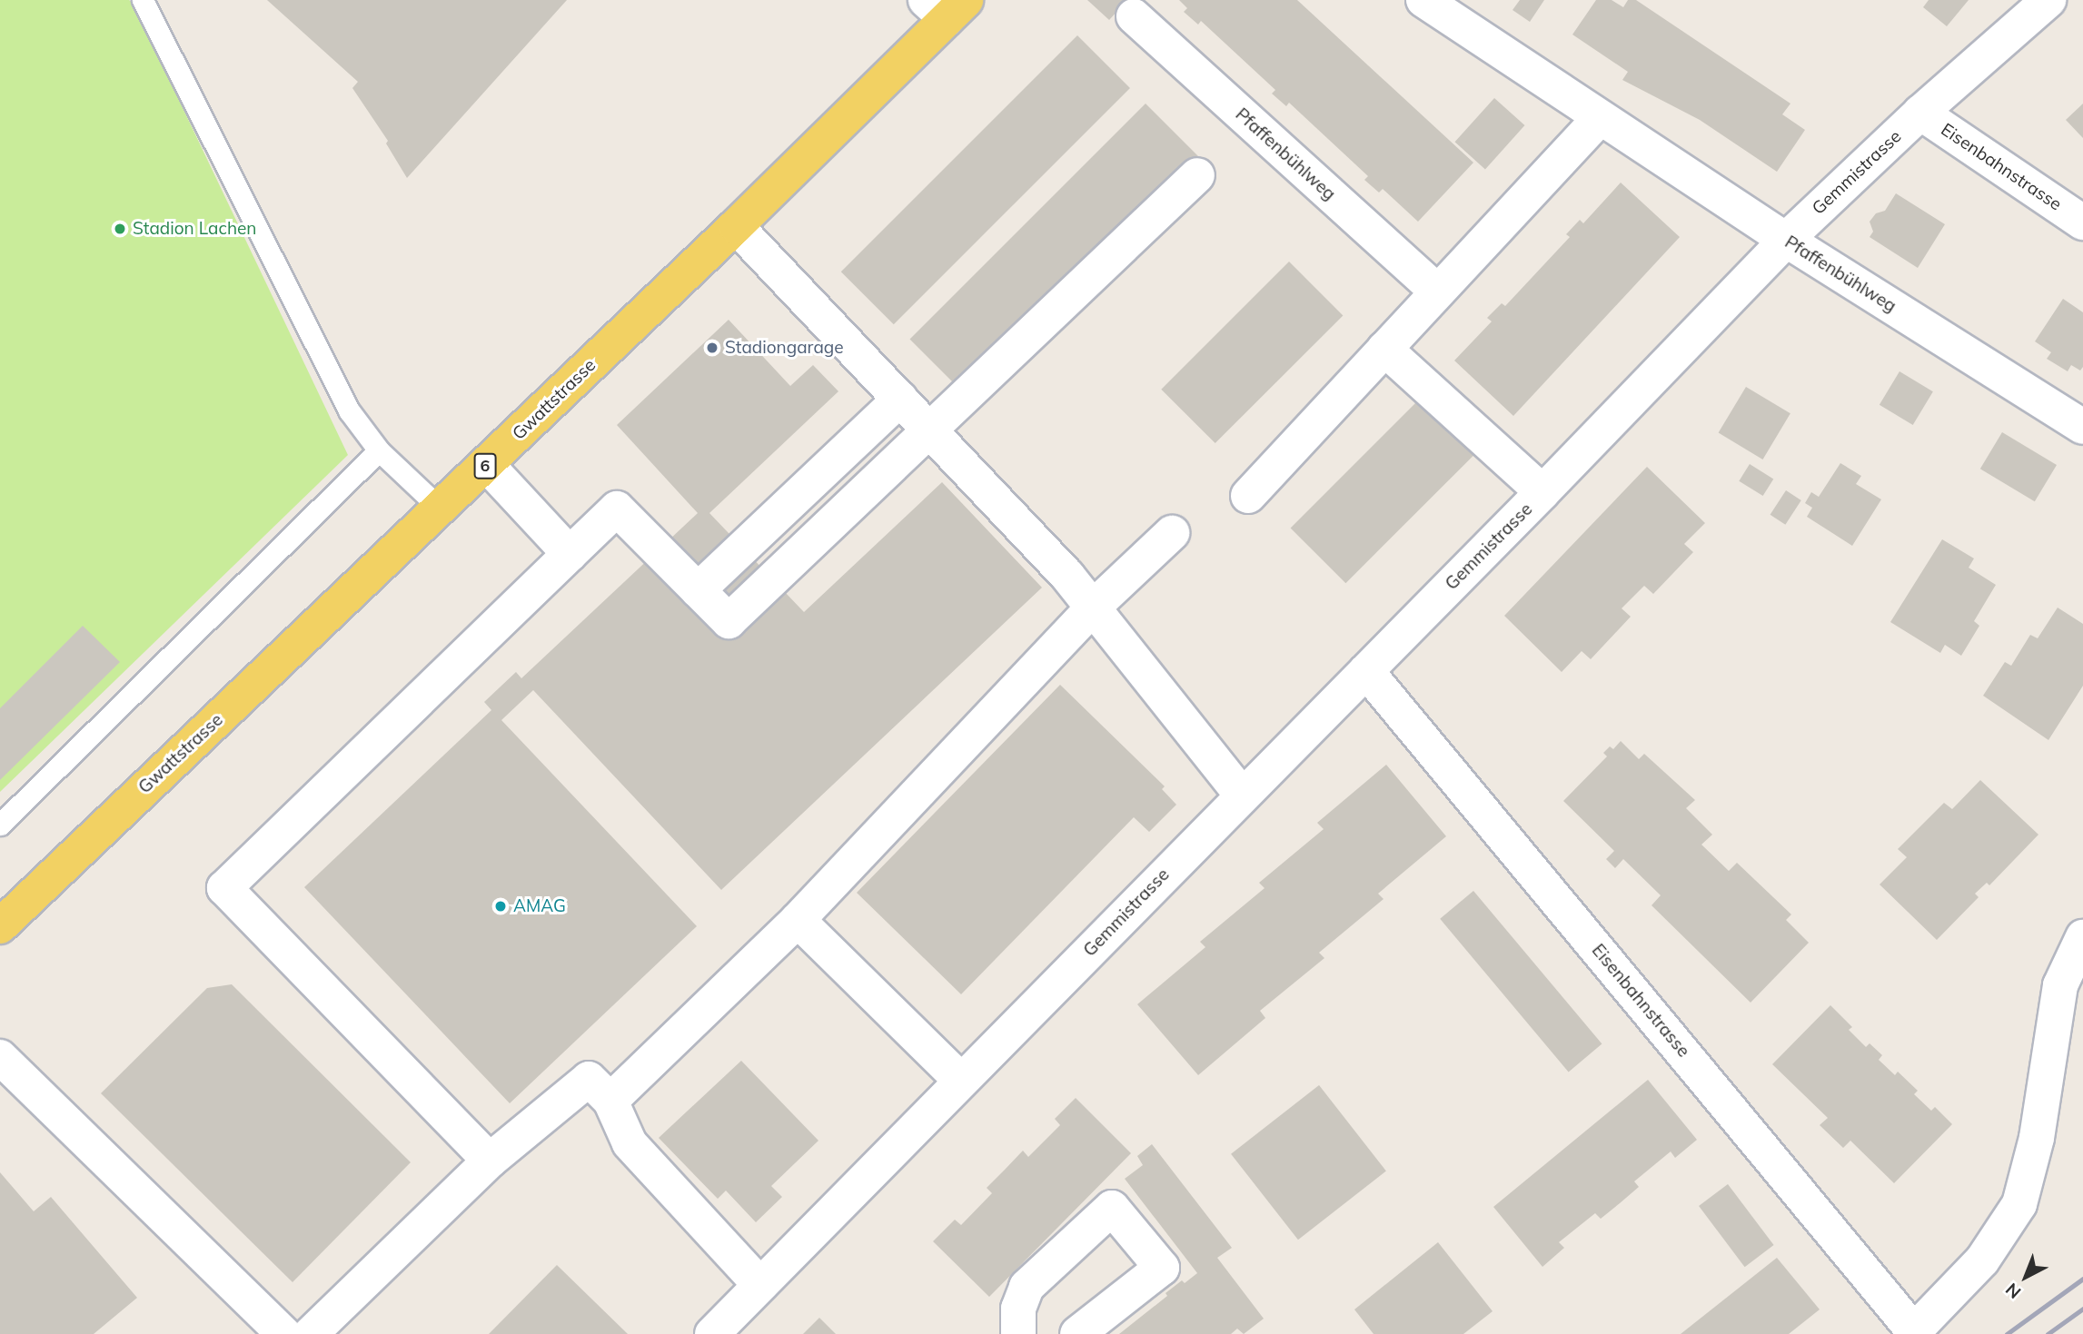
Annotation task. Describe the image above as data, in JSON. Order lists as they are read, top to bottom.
{
  "streets": {
    "main road": ["Gwattstrasse", "6"],
    "street": ["Pfaffenbühlweg", "Eisenbahnstrasse", "Gemmistrasse"]
  },
  "crossings": [
    ["Pfaffenbühlweg", "Gemmistrasse"],
    ["Eisenbahnstrasse", "Gemmistrasse"]
  ],
  "places": ["Stadion Lachen", "Stadiongarage", "AMAG"],
  "north": "bottom left"
}
